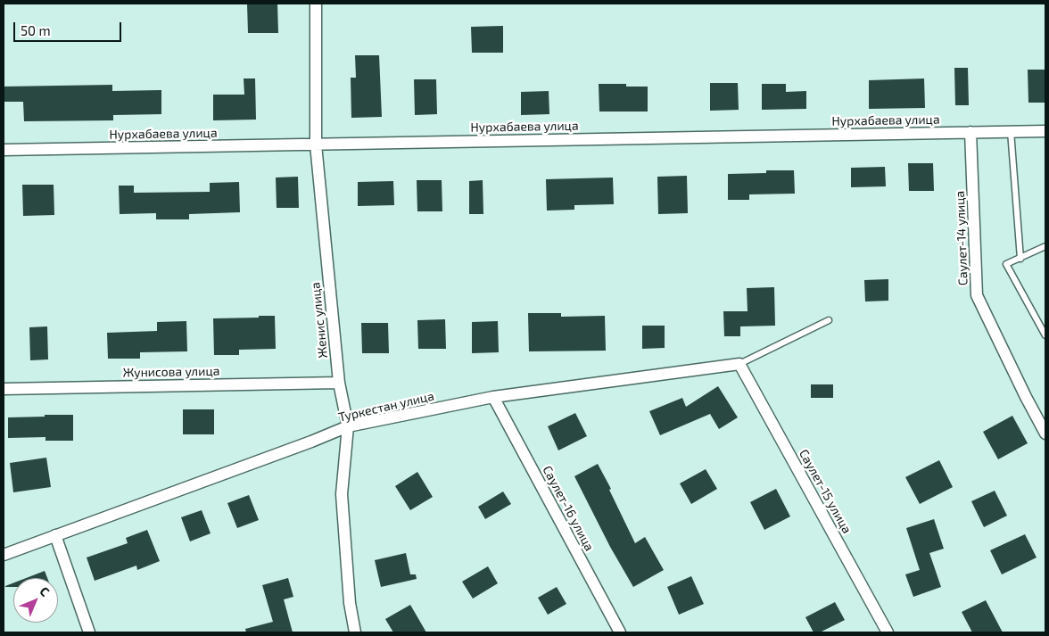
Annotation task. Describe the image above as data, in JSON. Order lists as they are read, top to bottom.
{
  "streets": {
    "street": [
      "Нурхабаева улица",
      "Саулет-14 улица",
      "Женис улица",
      "Жунисова улица",
      "Туркестан улица",
      "Саулет-15 улица",
      "Саулет-16 улица"
    ]
  },
  "crossings": [
    ["Нурхабаева улица", "Саулет-14 улица"],
    ["Нурхабаева улица", "Женис улица"],
    ["Женис улица", "Жунисова улица"],
    ["Женис улица", "Туркестан улица"],
    ["Туркестан улица", "Саулет-15 улица"],
    ["Туркестан улица", "Саулет-16 улица"]
  ],
  "scale_bar": "50 m",
  "north": "top right"
}
